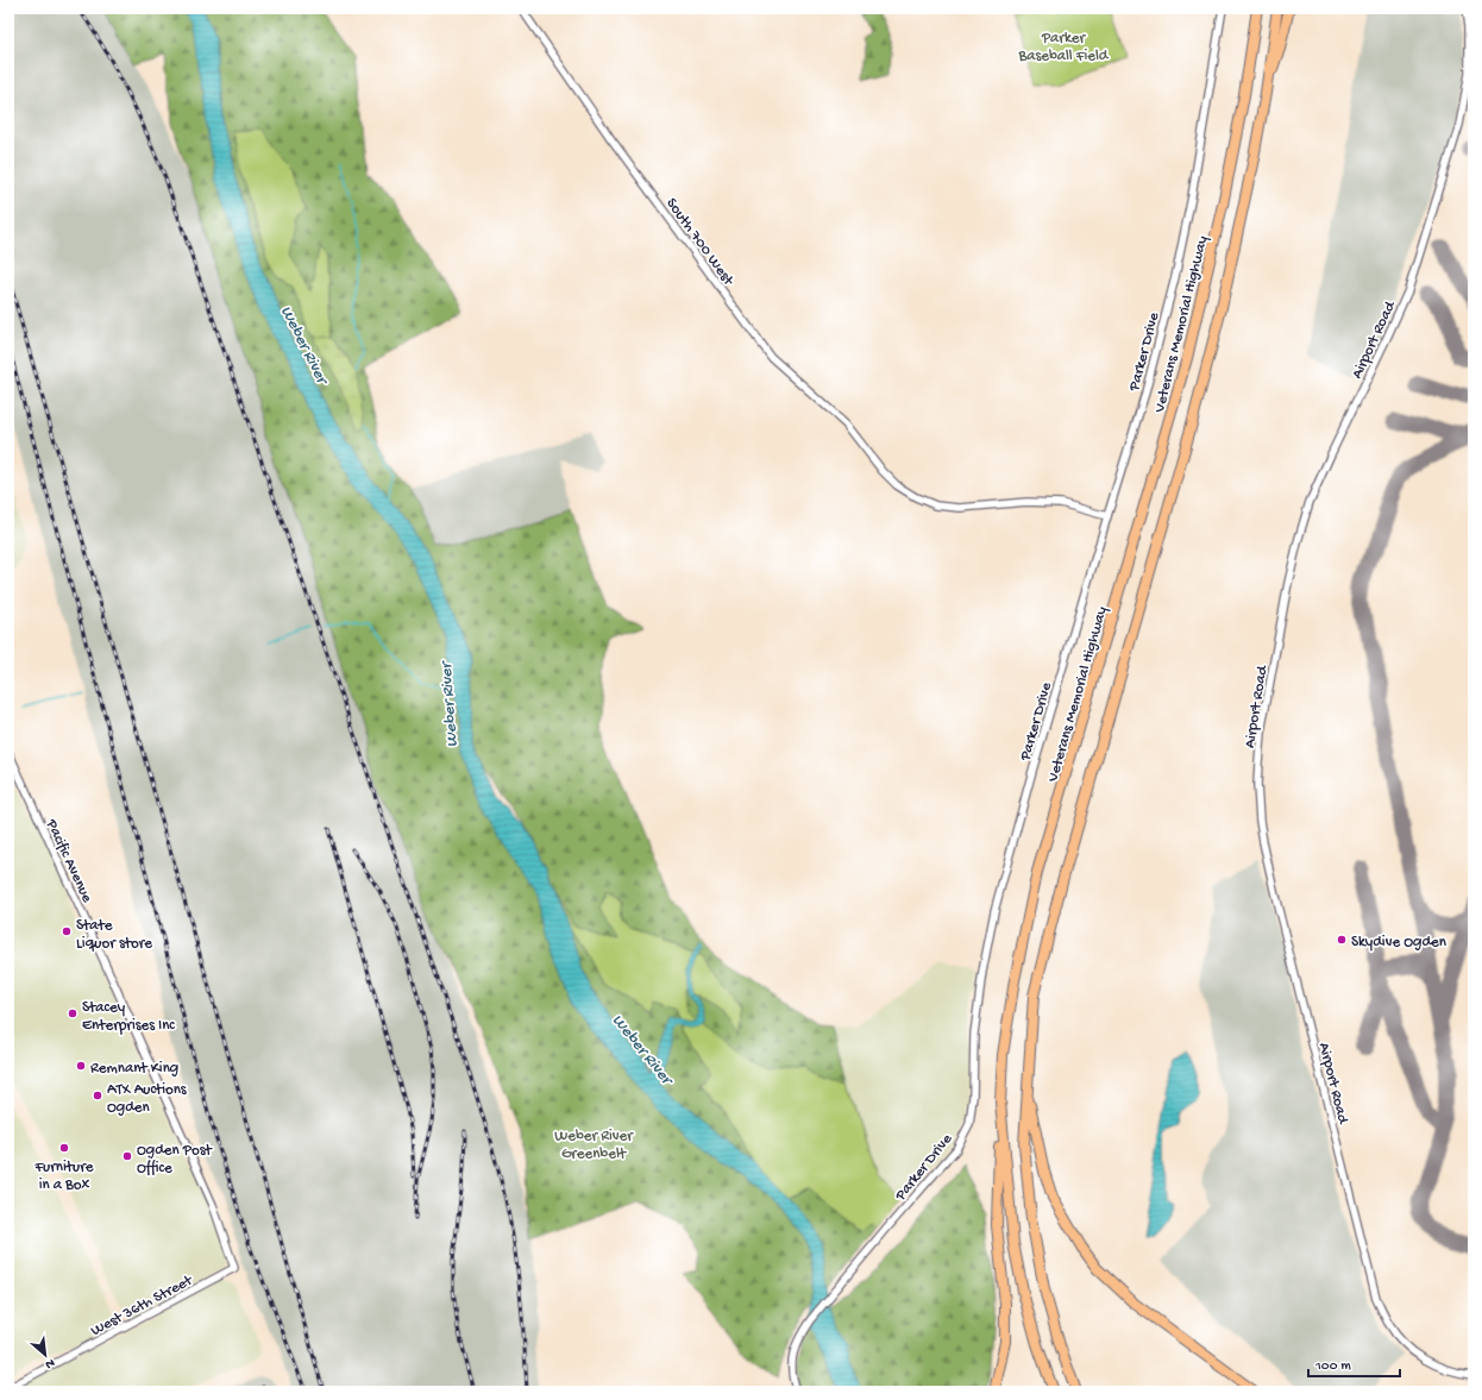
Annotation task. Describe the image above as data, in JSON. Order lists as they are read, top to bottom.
{
  "streets": {
    "highway": ["Veterans Memorial Highway"],
    "street": [
      "South 700 West",
      "Airport Road",
      "Parker Drive",
      "Pacific Avenue",
      "West 36th Street"
    ]
  },
  "crossings": [
    ["South 700 West", "Parker Drive"],
    ["Pacific Avenue", "West 36th Street"]
  ],
  "water": ["Weber River"],
  "parks": ["Parker Baseball Field", "Weber River Greenbelt"],
  "places": [
    "State Liquor store",
    "Skydive Ogden",
    "Stacey Enterprises Inc",
    "Remnant King",
    "ATX Auctions Ogden",
    "Furniture in a Box",
    "Ogden Post Office"
  ],
  "scale_bar": "100 m",
  "north": "bottom right"
}
